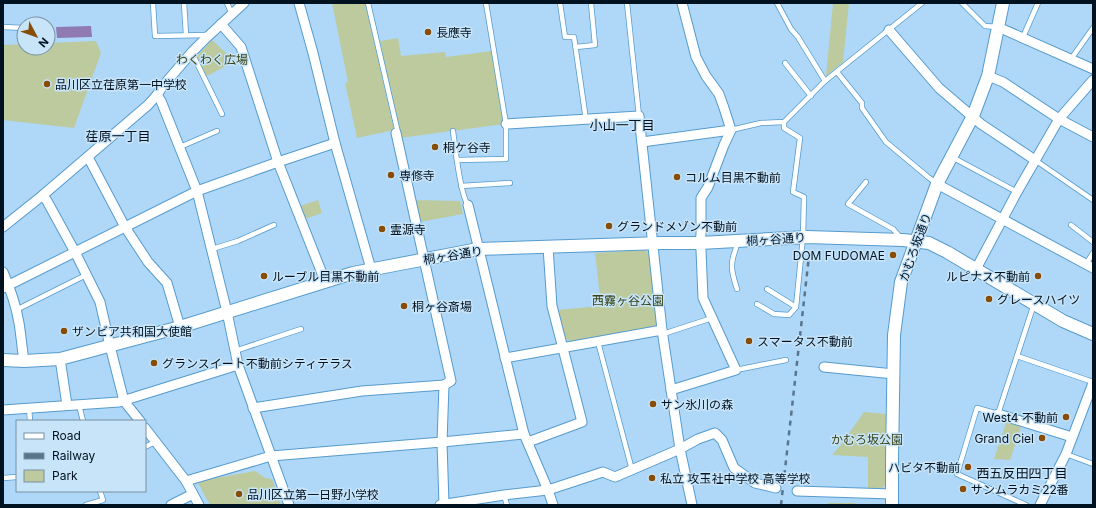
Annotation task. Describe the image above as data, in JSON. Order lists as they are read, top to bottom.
{
  "streets": {
    "street": ["桐ヶ谷通り", "かむろ坂通り"]
  },
  "crossings": [
    ["桐ヶ谷通り", "かむろ坂通り"]
  ],
  "districts": ["小山一丁目", "荏原一丁目", "西五反田四丁目"],
  "parks": ["わくわく広場", "西霧ヶ谷公園", "かむろ坂公園"],
  "places": [
    "長應寺",
    "品川区立荏原第一中学校",
    "桐ケ谷寺",
    "専修寺",
    "コルム目黒不動前",
    "グランドメゾン不動前",
    "霊源寺",
    "DOM FUDOMAE",
    "ルーブル目黒不動前",
    "ルピナス不動前",
    "グレースハイツ",
    "桐ヶ谷斎場",
    "ザンビア共和国大使館",
    "スマータス不動前",
    "グランスイート不動前シティテラス",
    "サン氷川の森",
    "West4 不動前",
    "Grand Ciel",
    "ハビタ不動前",
    "私立 攻玉社中学校 高等学校",
    "サンムラカミ22番",
    "品川区立第一日野小学校"
  ],
  "legend": ["Road", "Railway", "Park"],
  "north": "bottom right"
}
